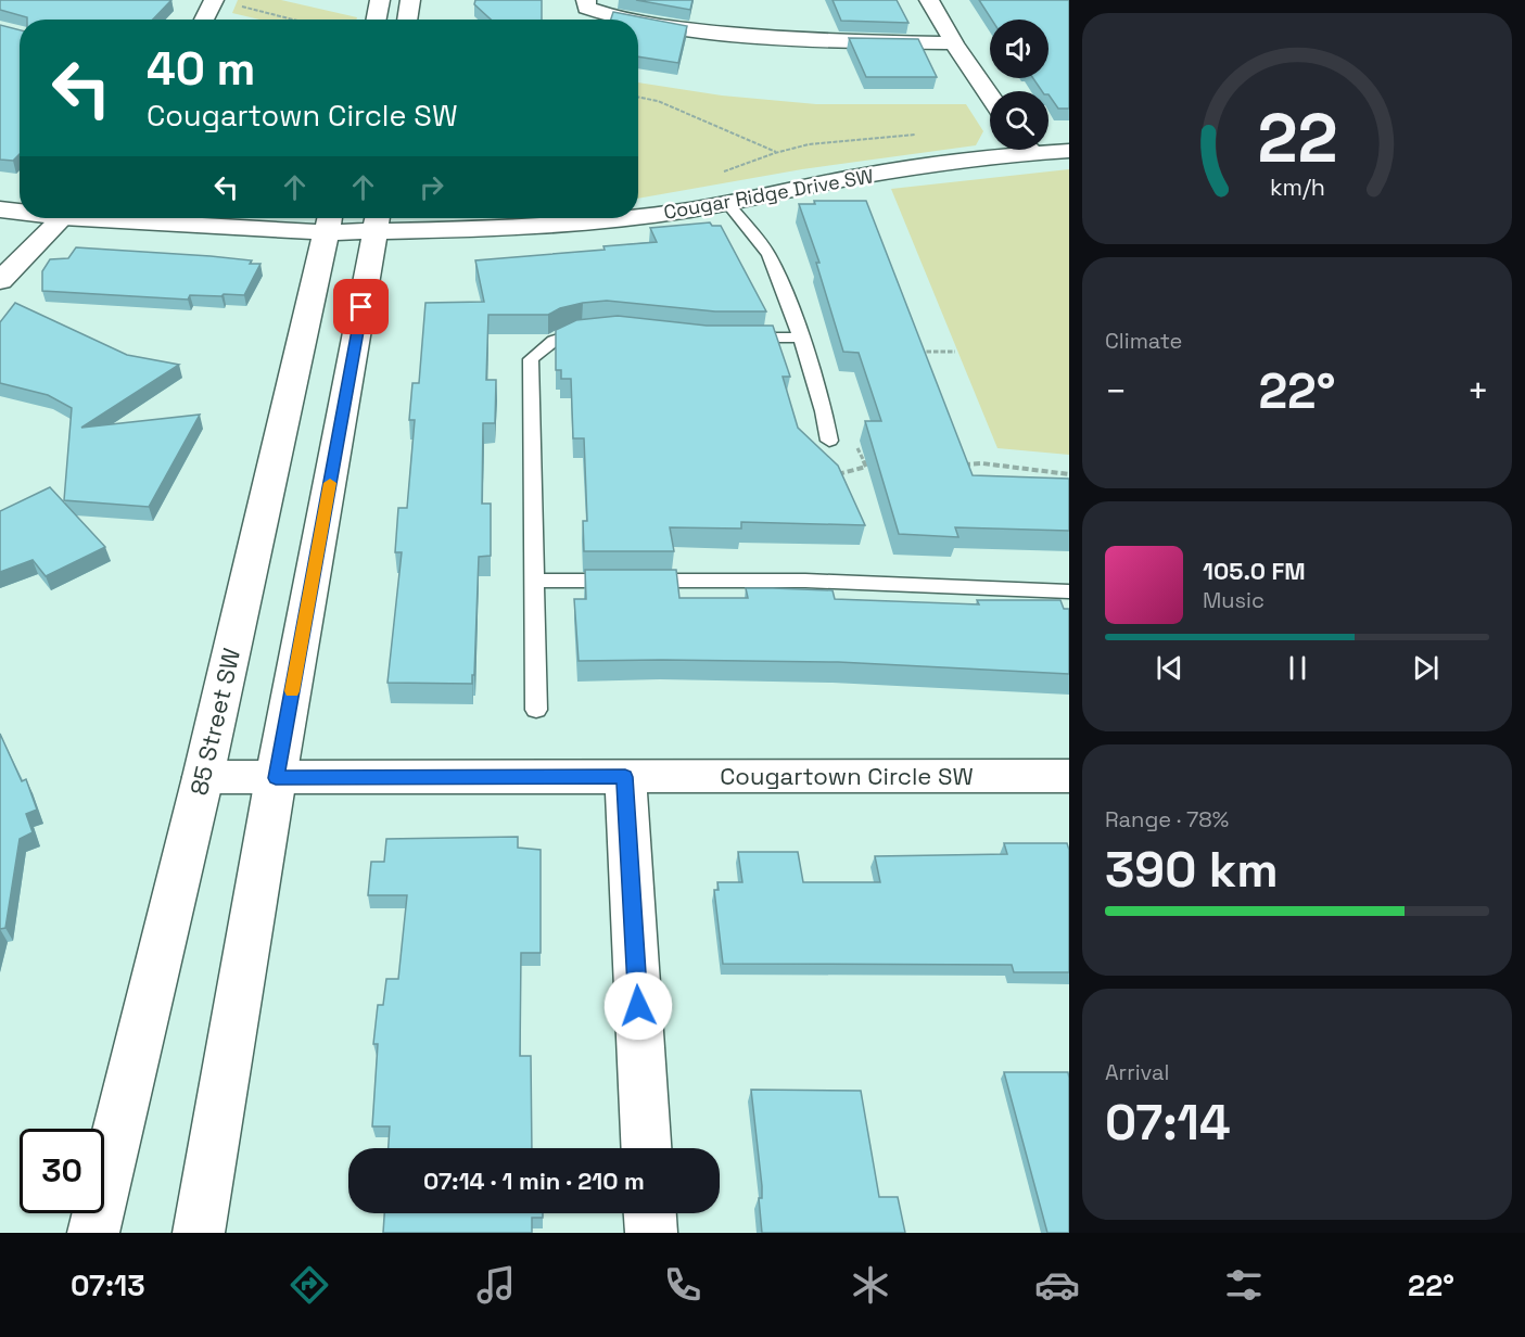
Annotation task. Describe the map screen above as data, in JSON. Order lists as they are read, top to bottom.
{
  "streets": {
    "street": ["Cougar Ridge Drive SW", "85 Street SW", "Cougartown Circle SW"]
  },
  "crossings": [
    ["Cougar Ridge Drive SW", "85 Street SW"],
    ["85 Street SW", "Cougartown Circle SW"]
  ],
  "page": {
    "turn": ["40 m", "Cougartown Circle SW"],
    "tile": [
      "Climate",
      ["Range · 78%", "390 km"],
      ["Arrival", "07:14"]
    ],
    "heat": ["−", "22°", "+"],
    "song": ["105.0 FM", "Music"],
    "limit": "30",
    "trip": "07:14 · 1 min · 210 m",
    "tabs": ["07:13", "22°"],
    "gauge": ["22", "km/h"]
  }
}
